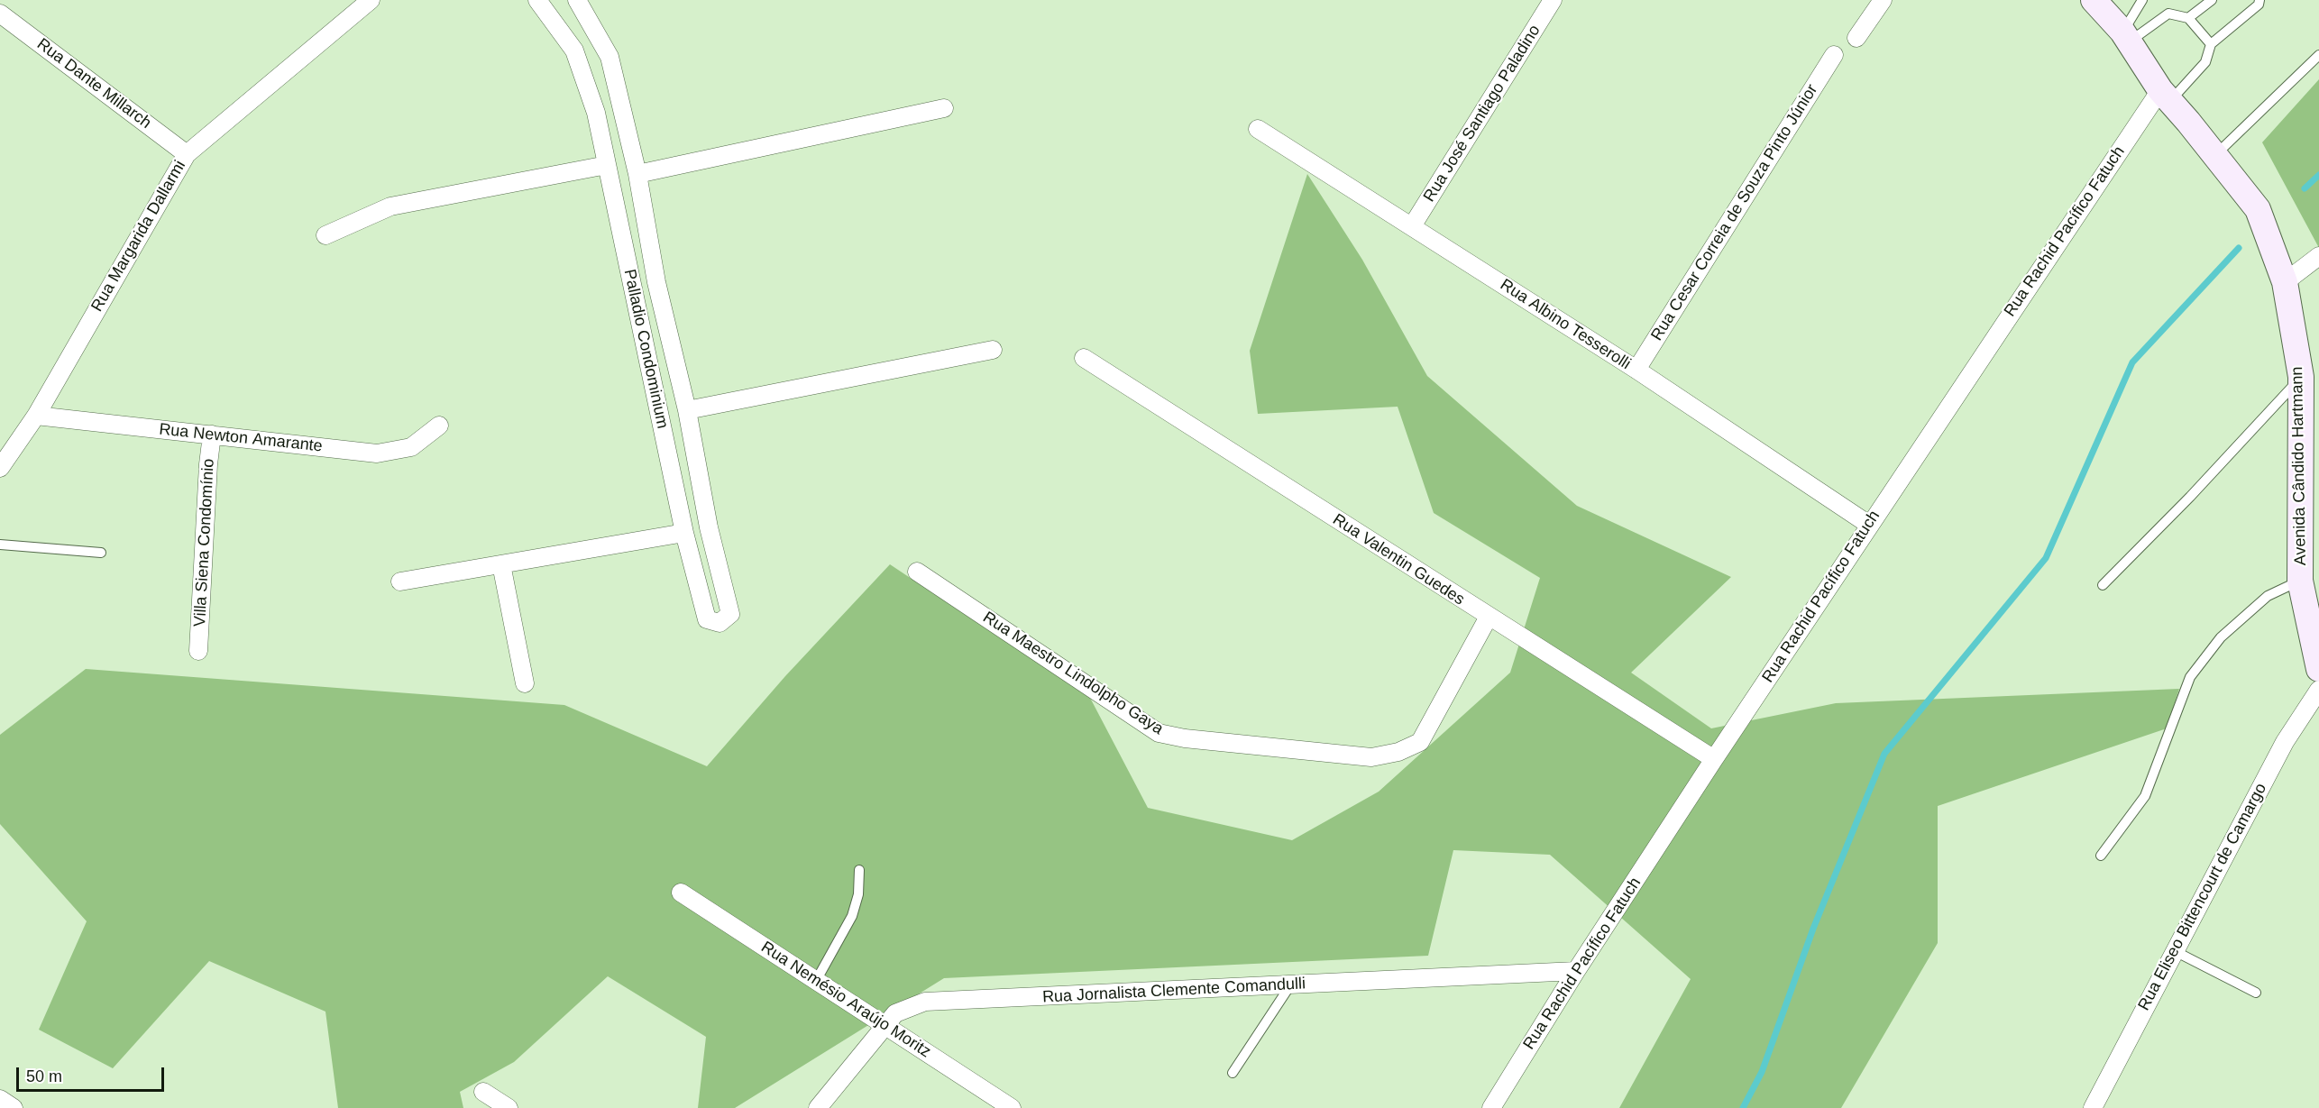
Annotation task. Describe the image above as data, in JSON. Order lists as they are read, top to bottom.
{
  "streets": {
    "main road": ["Avenida Cândido Hartmann"],
    "street": [
      "Rua Dante Millarch",
      "Rua José Santiago Paladino",
      "Rua Cesar Correia de Souza Pinto Júnior",
      "Rua Rachid Pacífico Fatuch",
      "Rua Margarida Dallarmi",
      "Rua Albino Tesserolli",
      "Palladio Condominium",
      "Rua Newton Amarante",
      "Villa Siena Condomínio",
      "Rua Valentin Guedes",
      "Rua Maestro Lindolpho Gaya",
      "Rua Eliseo Bittencourt de Camargo",
      "Rua Jornalista Clemente Comandulli",
      "Rua Nemésio Araújo Moritz"
    ]
  },
  "crossings": [
    ["Rua Dante Millarch", "Rua Margarida Dallarmi"],
    ["Rua José Santiago Paladino", "Rua Albino Tesserolli"],
    ["Rua Cesar Correia de Souza Pinto Júnior", "Rua Albino Tesserolli"],
    ["Rua Rachid Pacífico Fatuch", "Rua Albino Tesserolli"],
    ["Rua Rachid Pacífico Fatuch", "Avenida Cândido Hartmann"],
    ["Rua Rachid Pacífico Fatuch", "Rua Valentin Guedes"],
    ["Rua Rachid Pacífico Fatuch", "Rua Jornalista Clemente Comandulli"],
    ["Rua Margarida Dallarmi", "Rua Newton Amarante"],
    ["Rua Newton Amarante", "Villa Siena Condomínio"],
    ["Rua Valentin Guedes", "Rua Maestro Lindolpho Gaya"],
    ["Rua Jornalista Clemente Comandulli", "Rua Nemésio Araújo Moritz"]
  ],
  "scale_bar": "50 m"
}
